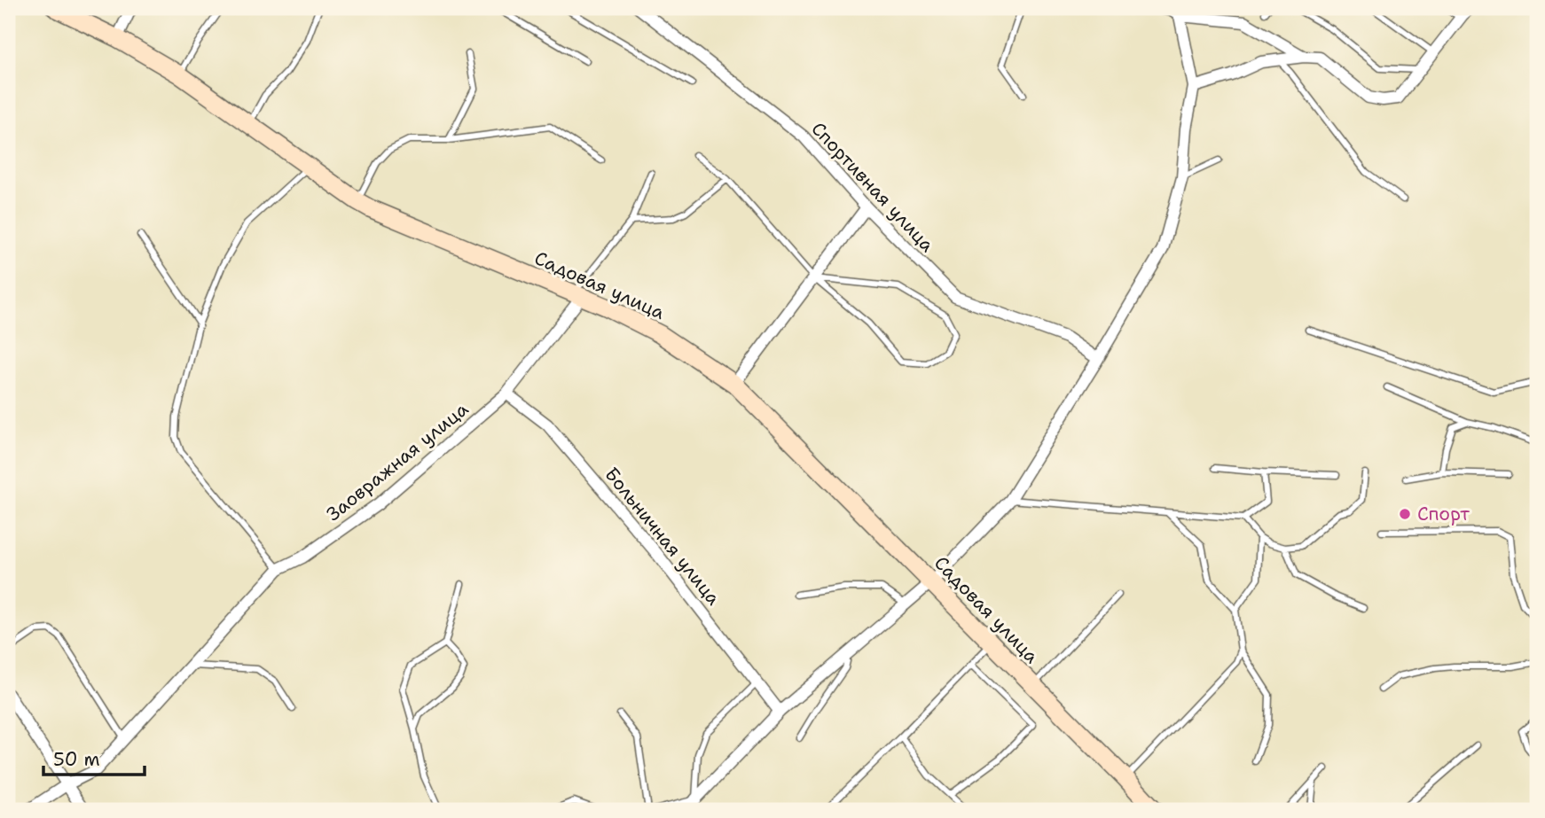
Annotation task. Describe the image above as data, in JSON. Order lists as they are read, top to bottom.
{
  "streets": {
    "street": [
      "Спортивная улица",
      "Садовая улица",
      "Заовражная улица",
      "Больничная улица"
    ]
  },
  "crossings": [
    ["Садовая улица", "Заовражная улица"],
    ["Заовражная улица", "Больничная улица"]
  ],
  "places": ["Спорт"],
  "scale_bar": "50 m"
}
